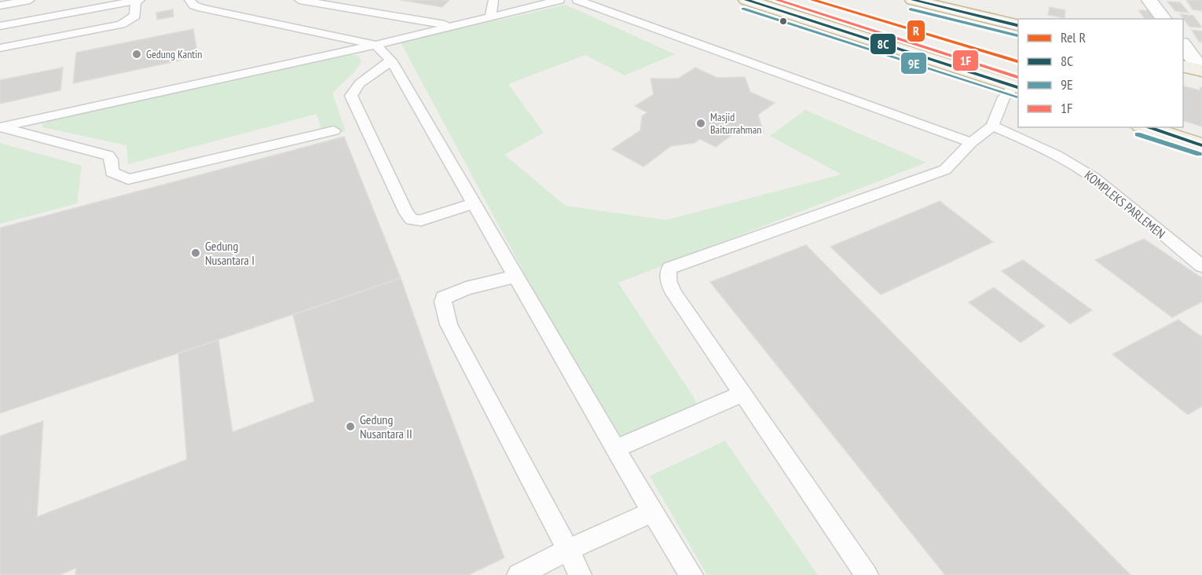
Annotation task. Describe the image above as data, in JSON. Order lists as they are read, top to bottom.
{
  "streets": {
    "lane": ["KOMPLEKS PARLEMEN"]
  },
  "places": [
    "Gedung Kantin",
    "Masjid Baiturrahman",
    "Gedung Nusantara I",
    "Gedung Nusantara II"
  ],
  "lines": [
    "rail line R",
    "transit line 8C",
    "transit line 1F",
    "transit line 9E"
  ],
  "legend": [
    "Rel R",
    "8C",
    "9E",
    "1F"
  ]
}
